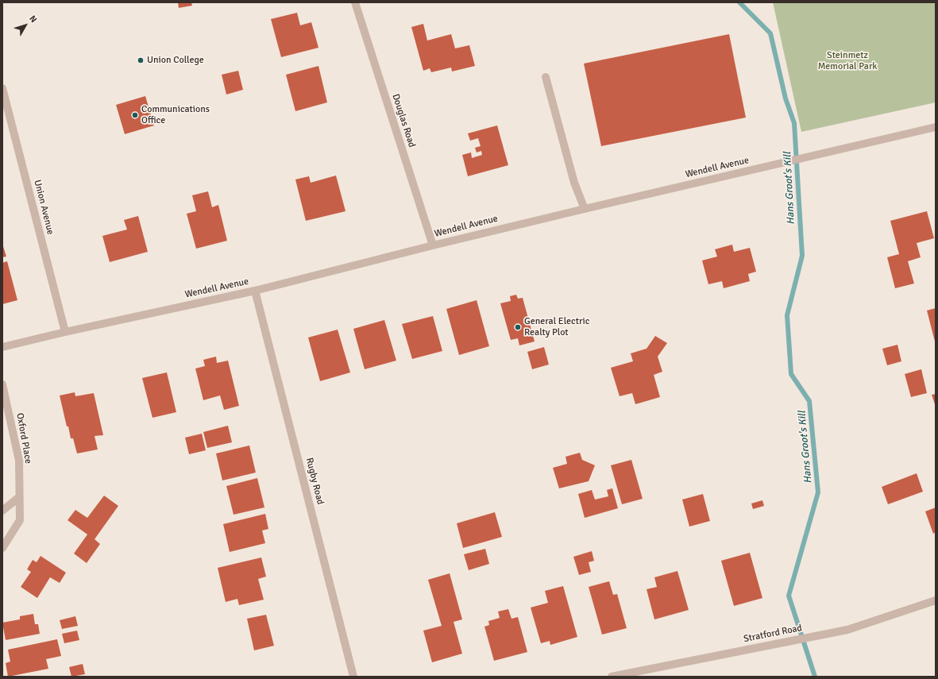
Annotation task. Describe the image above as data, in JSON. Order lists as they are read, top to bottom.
{
  "streets": {
    "street": [
      "Douglas Road",
      "Wendell Avenue",
      "Union Avenue",
      "Oxford Place",
      "Rugby Road",
      "Stratford Road"
    ]
  },
  "crossings": [
    ["Douglas Road", "Wendell Avenue"],
    ["Wendell Avenue", "Union Avenue"],
    ["Wendell Avenue", "Rugby Road"]
  ],
  "water": ["Hans Groot's Kill"],
  "parks": ["Steinmetz Memorial Park"],
  "places": ["Union College", "Communications Office", "General Electric Realty Plot"],
  "north": "top right"
}
